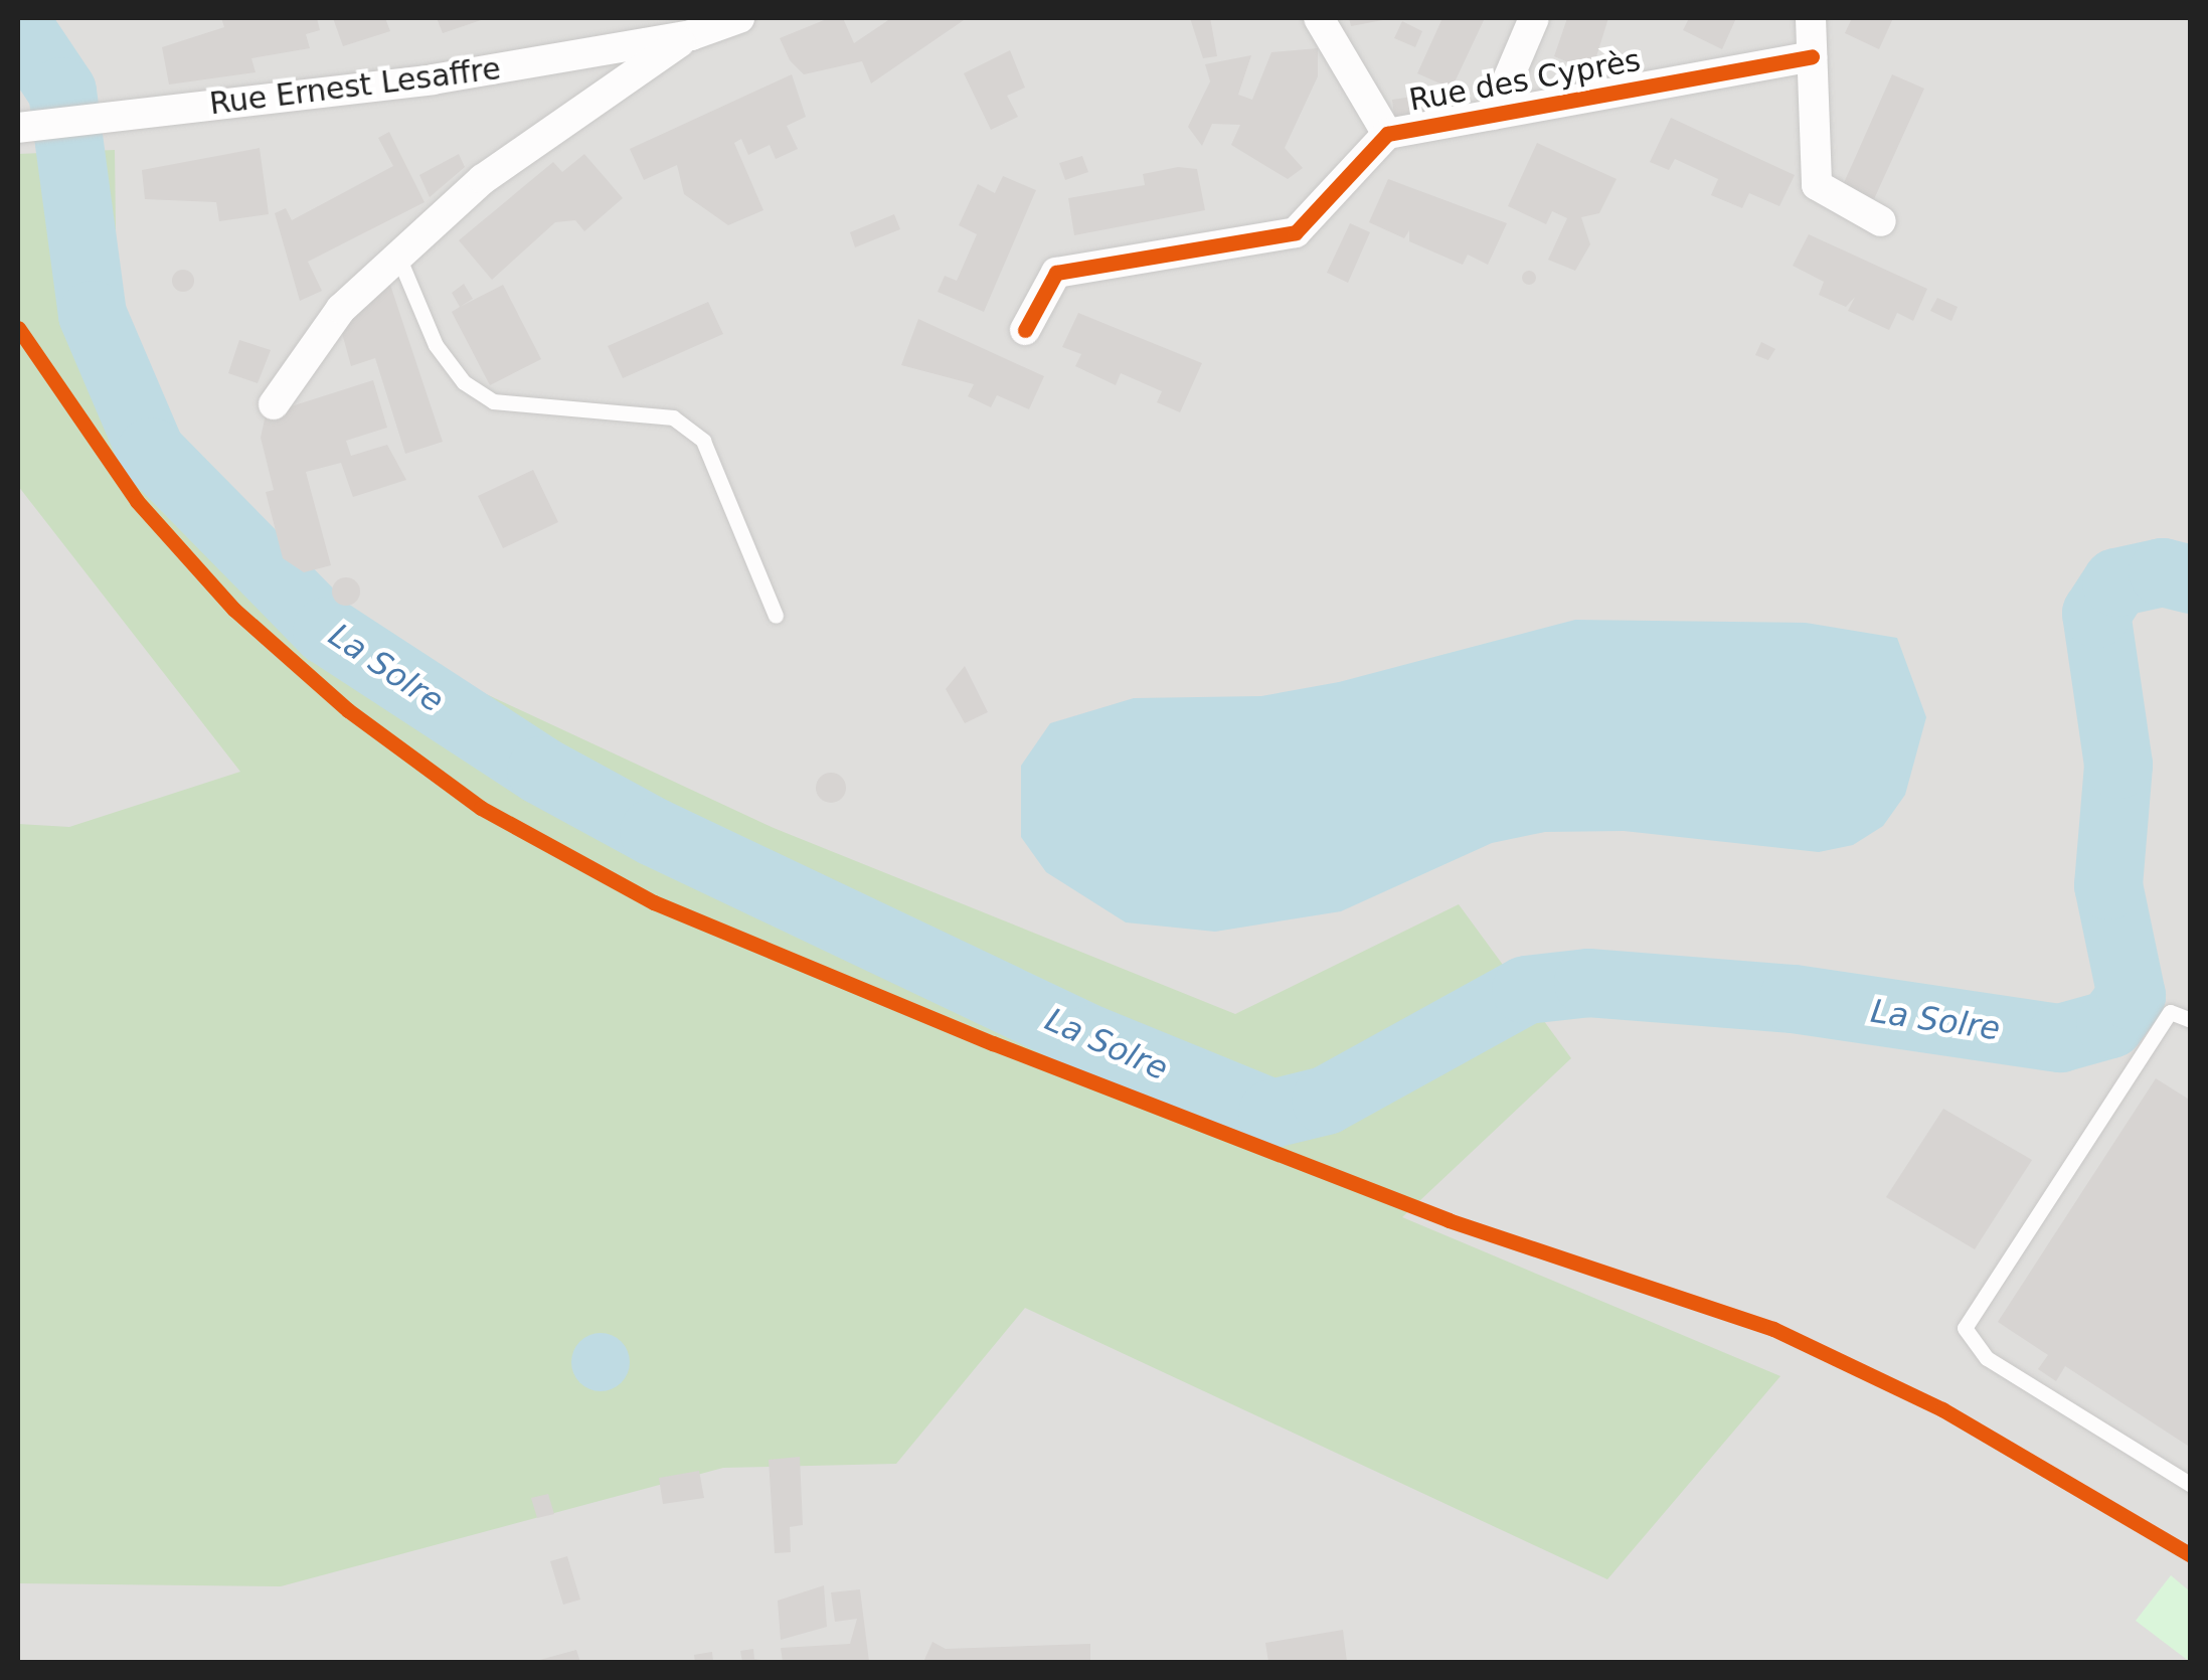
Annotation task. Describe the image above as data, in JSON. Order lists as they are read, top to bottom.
{
  "streets": {
    "street": ["Rue des Cyprès", "Rue Ernest Lesaffre"]
  },
  "water": ["La Solre"]
}
